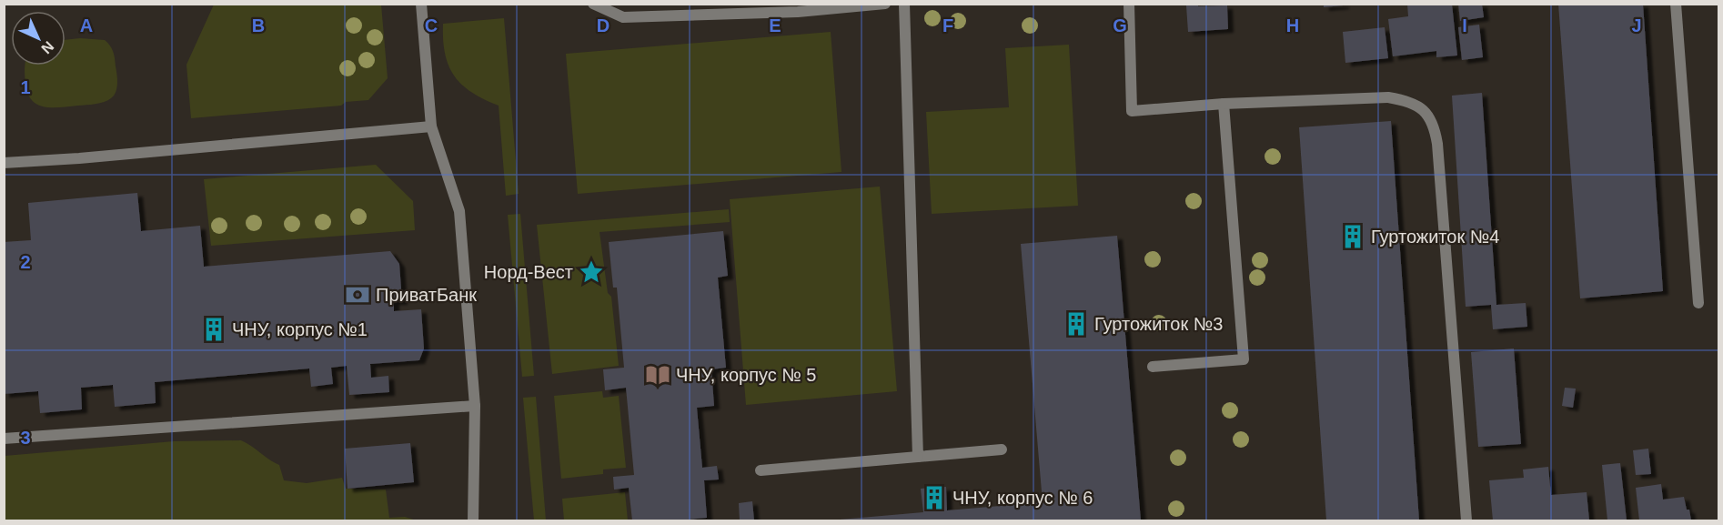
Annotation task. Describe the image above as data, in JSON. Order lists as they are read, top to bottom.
{
  "places": {
    "building": [
      "Гуртожиток №4",
      "Гуртожиток №3",
      "ЧНУ, корпус №1",
      "ЧНУ, корпус № 6"
    ],
    "place": ["Норд-Вест"],
    "bank": ["ПриватБанк"],
    "library": ["ЧНУ, корпус № 5"]
  },
  "north": "bottom right",
  "grid": {
    "columns": [
      "A",
      "B",
      "C",
      "D",
      "E",
      "F",
      "G",
      "H",
      "I",
      "J"
    ],
    "rows": ["1", "2", "3"]
  }
}
